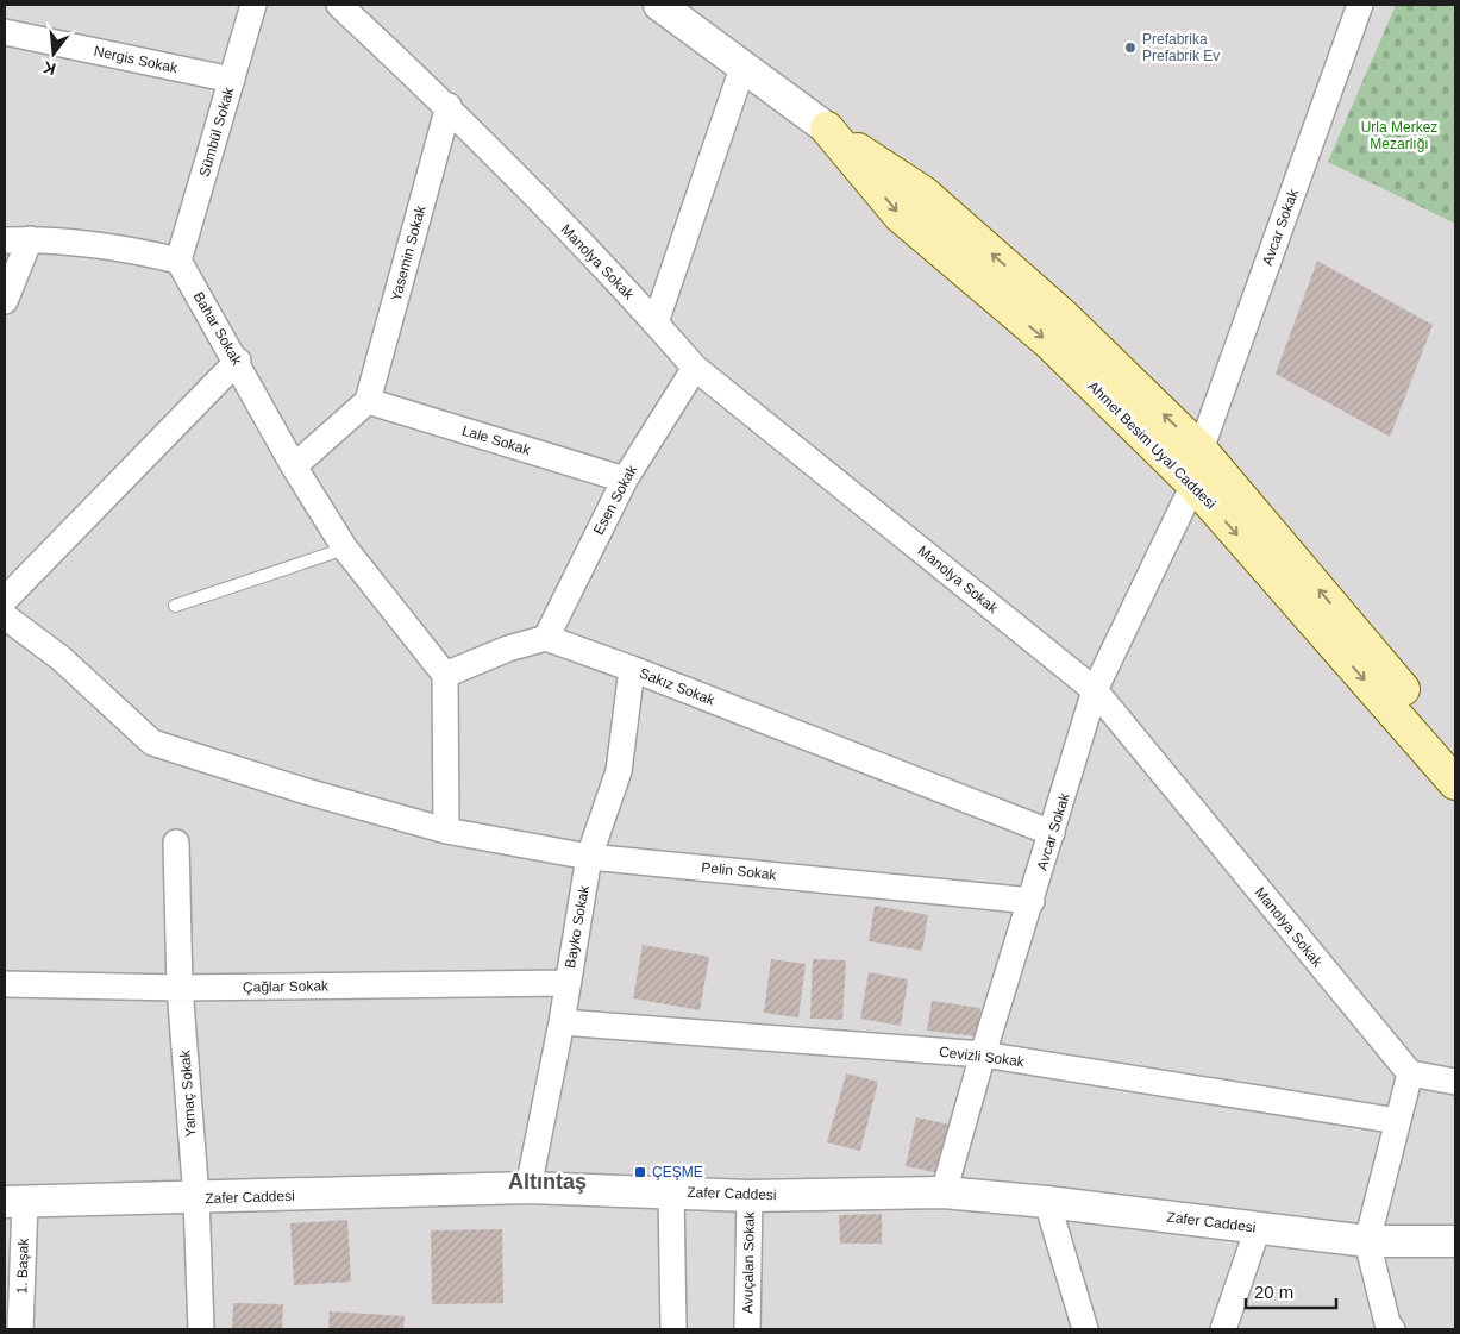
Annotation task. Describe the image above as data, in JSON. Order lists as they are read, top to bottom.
{
  "streets": {
    "main road": ["Ahmet Besim Uyal Caddesi"],
    "street": [
      "Nergis Sokak",
      "Sümbül Sokak",
      "Avcar Sokak",
      "Yasemin Sokak",
      "Manolya Sokak",
      "Bahar Sokak",
      "Lale Sokak",
      "Esen Sokak",
      "Sakız Sokak",
      "Pelin Sokak",
      "Bayko Sokak",
      "Çağlar Sokak",
      "Cevizli Sokak",
      "Yamaç Sokak",
      "Zafer Caddesi",
      "Avuçalan Sokak",
      "1. Başak"
    ]
  },
  "crossings": [
    ["Nergis Sokak", "Sümbül Sokak"],
    ["Sümbül Sokak", "Bahar Sokak"],
    ["Avcar Sokak", "Manolya Sokak"],
    ["Avcar Sokak", "Ahmet Besim Uyal Caddesi"],
    ["Avcar Sokak", "Sakız Sokak"],
    ["Avcar Sokak", "Pelin Sokak"],
    ["Avcar Sokak", "Cevizli Sokak"],
    ["Avcar Sokak", "Zafer Caddesi"],
    ["Yasemin Sokak", "Manolya Sokak"],
    ["Yasemin Sokak", "Lale Sokak"],
    ["Manolya Sokak", "Esen Sokak"],
    ["Lale Sokak", "Esen Sokak"],
    ["Esen Sokak", "Sakız Sokak"],
    ["Sakız Sokak", "Bayko Sokak"],
    ["Pelin Sokak", "Bayko Sokak"],
    ["Bayko Sokak", "Çağlar Sokak"],
    ["Bayko Sokak", "Cevizli Sokak"],
    ["Bayko Sokak", "Zafer Caddesi"],
    ["Çağlar Sokak", "Yamaç Sokak"],
    ["Yamaç Sokak", "Zafer Caddesi"],
    ["Zafer Caddesi", "Avuçalan Sokak"],
    ["Zafer Caddesi", "1. Başak"]
  ],
  "districts": ["Altıntaş"],
  "parks": ["Urla Merkez Mezarlığı"],
  "places": {
    "other": ["Prefabrika Prefabrik Ev"],
    "transit": ["ÇEŞME"]
  },
  "scale_bar": "20 m",
  "north": "bottom"
}
